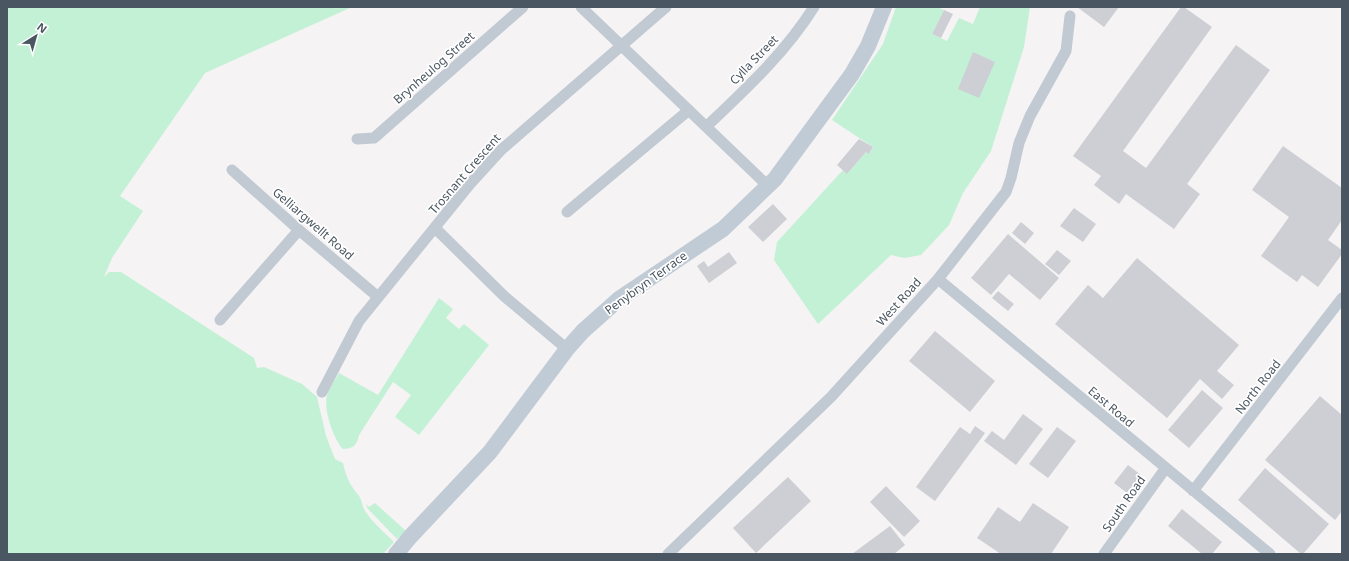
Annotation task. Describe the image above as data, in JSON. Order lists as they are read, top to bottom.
{
  "streets": {
    "street": [
      "Cylla Street",
      "Brynheulog Street",
      "Trosnant Crescent",
      "Gelliargwellt Road",
      "Penybryn Terrace",
      "West Road",
      "North Road",
      "East Road",
      "South Road"
    ]
  },
  "crossings": [
    ["Trosnant Crescent", "Gelliargwellt Road"],
    ["West Road", "East Road"],
    ["North Road", "East Road"],
    ["East Road", "South Road"]
  ],
  "north": "top right"
}
